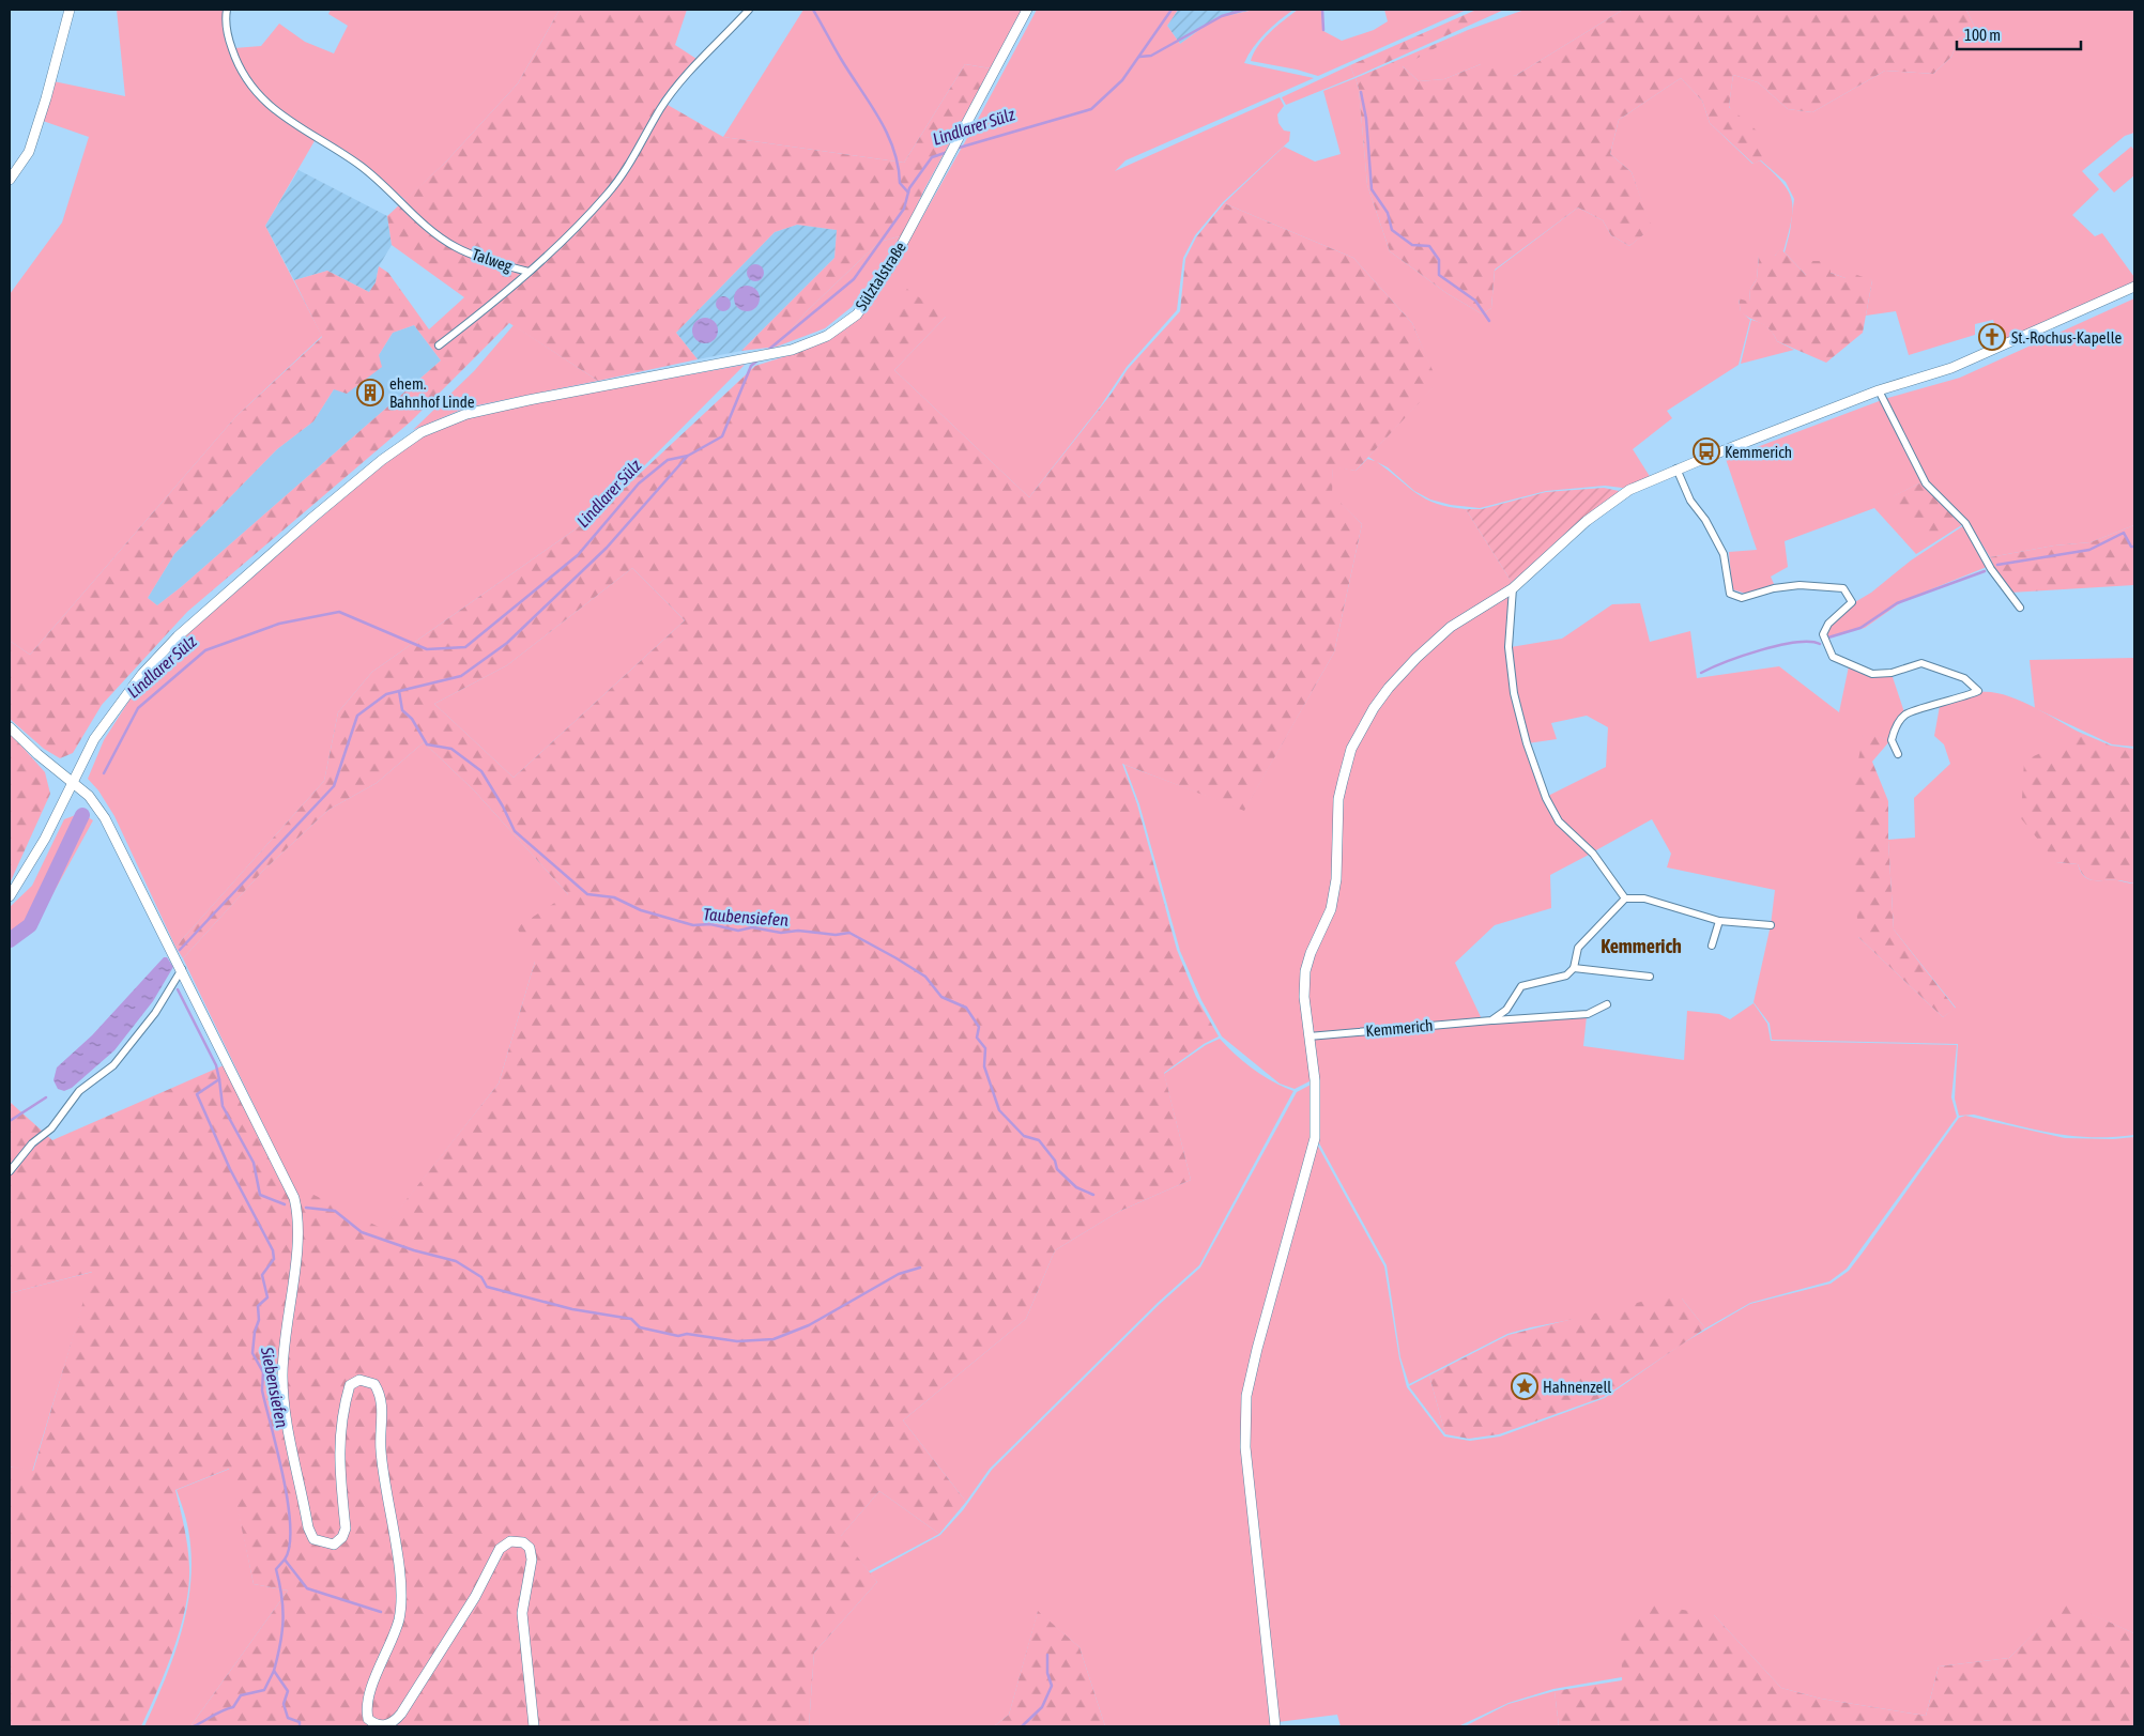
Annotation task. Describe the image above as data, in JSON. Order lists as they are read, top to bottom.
{
  "streets": {
    "street": ["Talweg", "Sülztalstraße", "Kemmerich"]
  },
  "districts": ["Kemmerich"],
  "water": ["Lindlarer Sülz", "Taubensiefen", "Siebensiefen"],
  "places": {
    "church": ["St.-Rochus-Kapelle"],
    "building": ["ehem. Bahnhof Linde"],
    "bus stop": ["Kemmerich"],
    "place": ["Hahnenzell"]
  },
  "scale_bar": "100 m"
}
